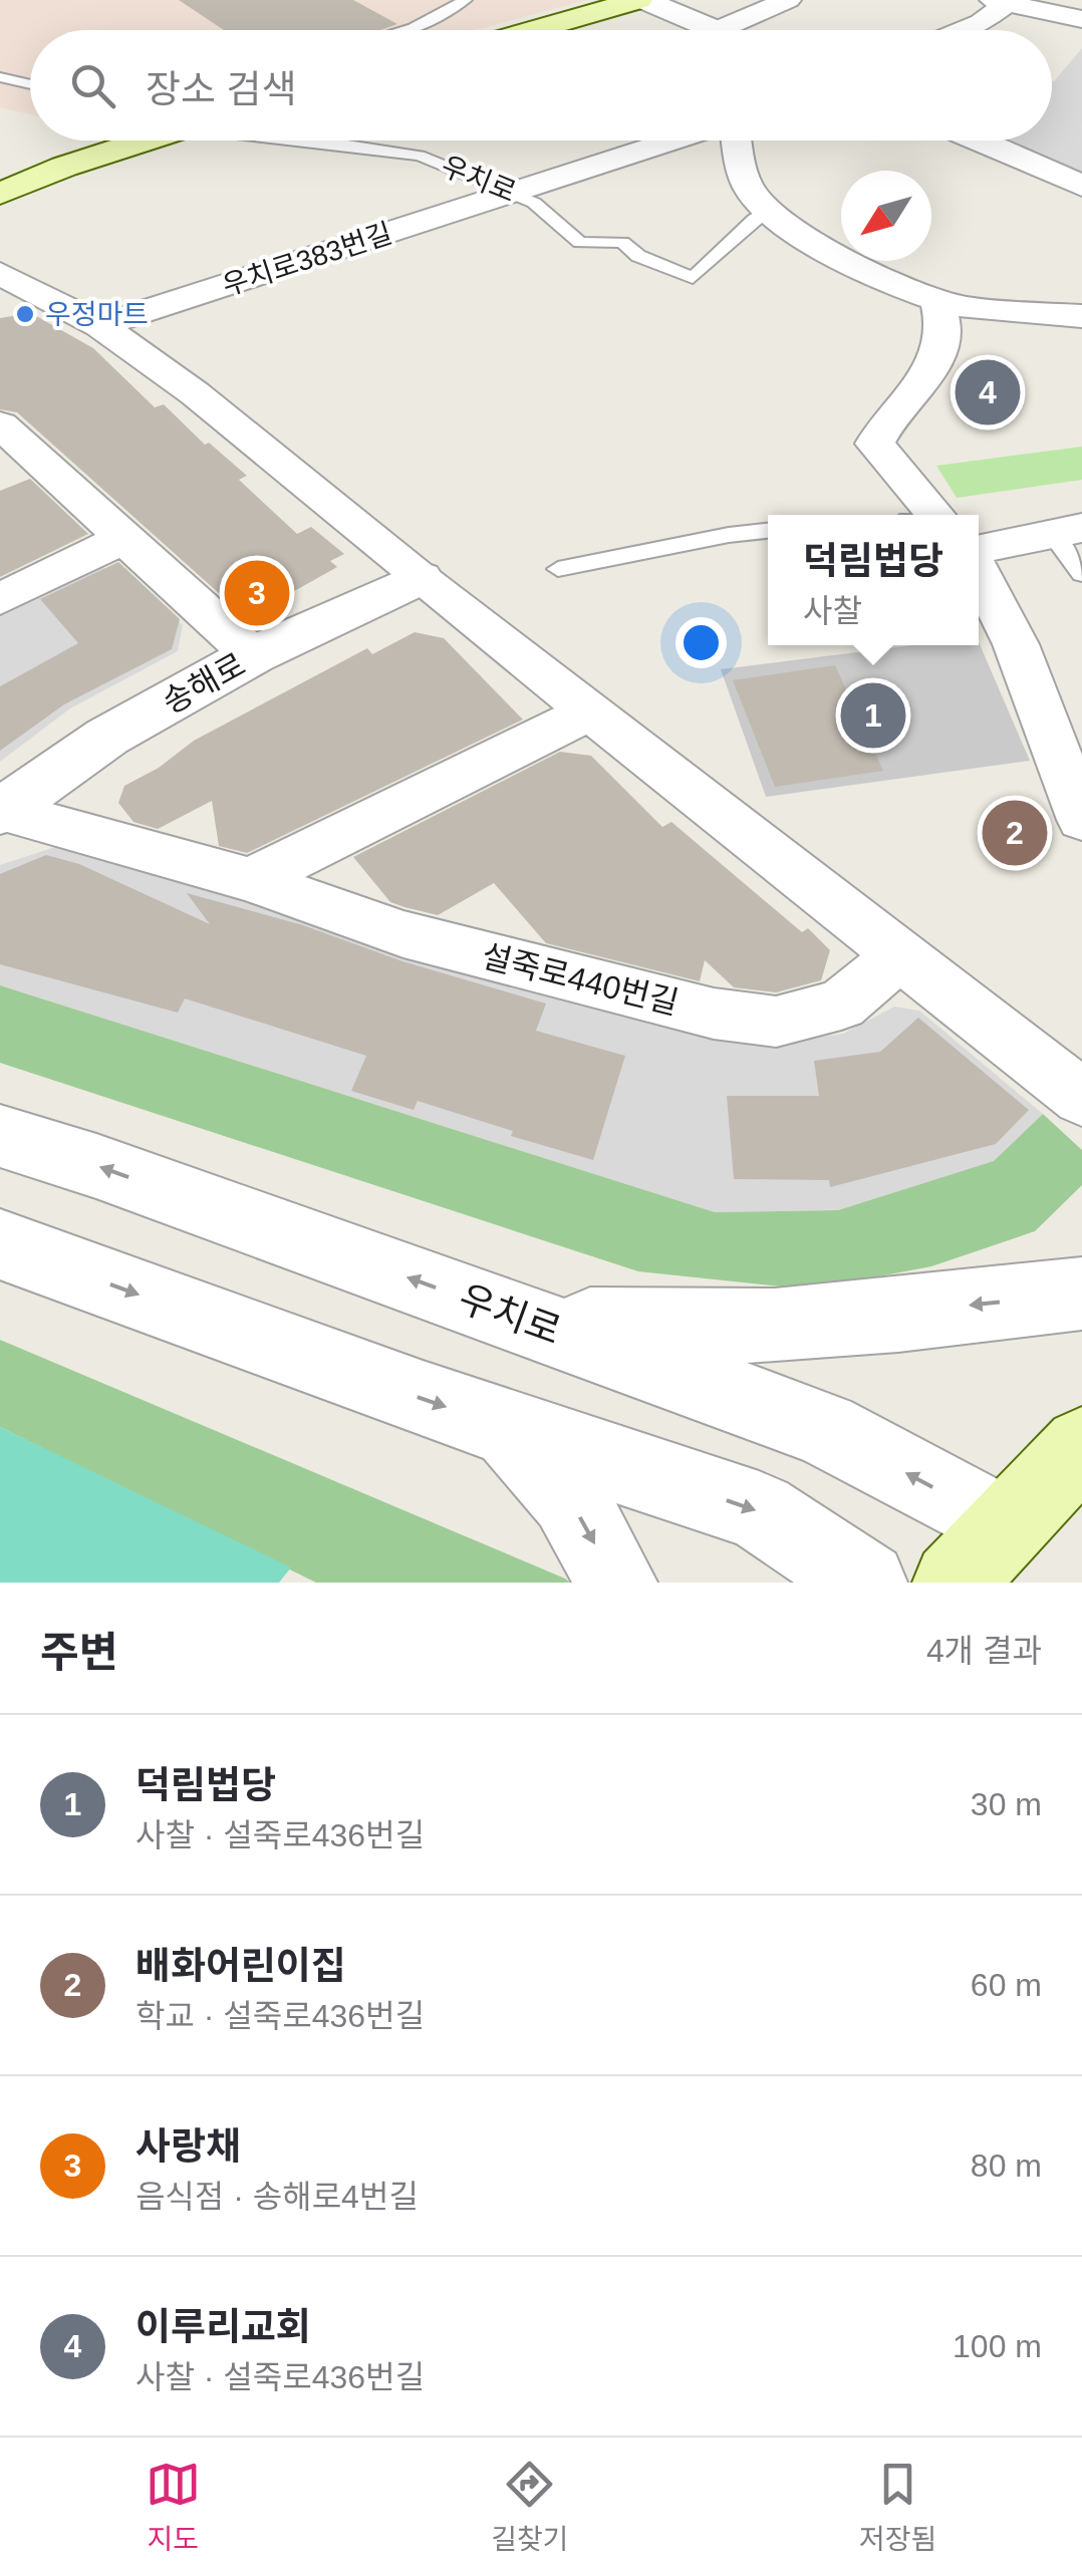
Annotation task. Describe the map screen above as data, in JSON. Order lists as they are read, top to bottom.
{
  "streets": {
    "main road": ["우치로"],
    "street": ["우치로383번길", "송해로", "설죽로440번길"]
  },
  "crossings": [
    ["우치로", "우치로383번길"],
    ["송해로", "설죽로440번길"]
  ],
  "one_way": ["우치로"],
  "places": ["우정마트"],
  "north": "bottom left",
  "page": {
    "search": "장소 검색",
    "pins": [
      "4",
      "3",
      "1",
      "2"
    ],
    "popup": ["덕림법당", "사찰"],
    "heading": ["주변", "4개 결과"],
    "list": [
      {
        "mark": "1",
        "name": "덕림법당",
        "note": "사찰 · 설죽로436번길",
        "value": "30 m"
      },
      {
        "mark": "2",
        "name": "배화어린이집",
        "note": "학교 · 설죽로436번길",
        "value": "60 m"
      },
      {
        "mark": "3",
        "name": "사랑채",
        "note": "음식점 · 송해로4번길",
        "value": "80 m"
      },
      {
        "mark": "4",
        "name": "이루리교회",
        "note": "사찰 · 설죽로436번길",
        "value": "100 m"
      }
    ],
    "nav": ["지도", "길찾기", "저장됨"]
  }
}
